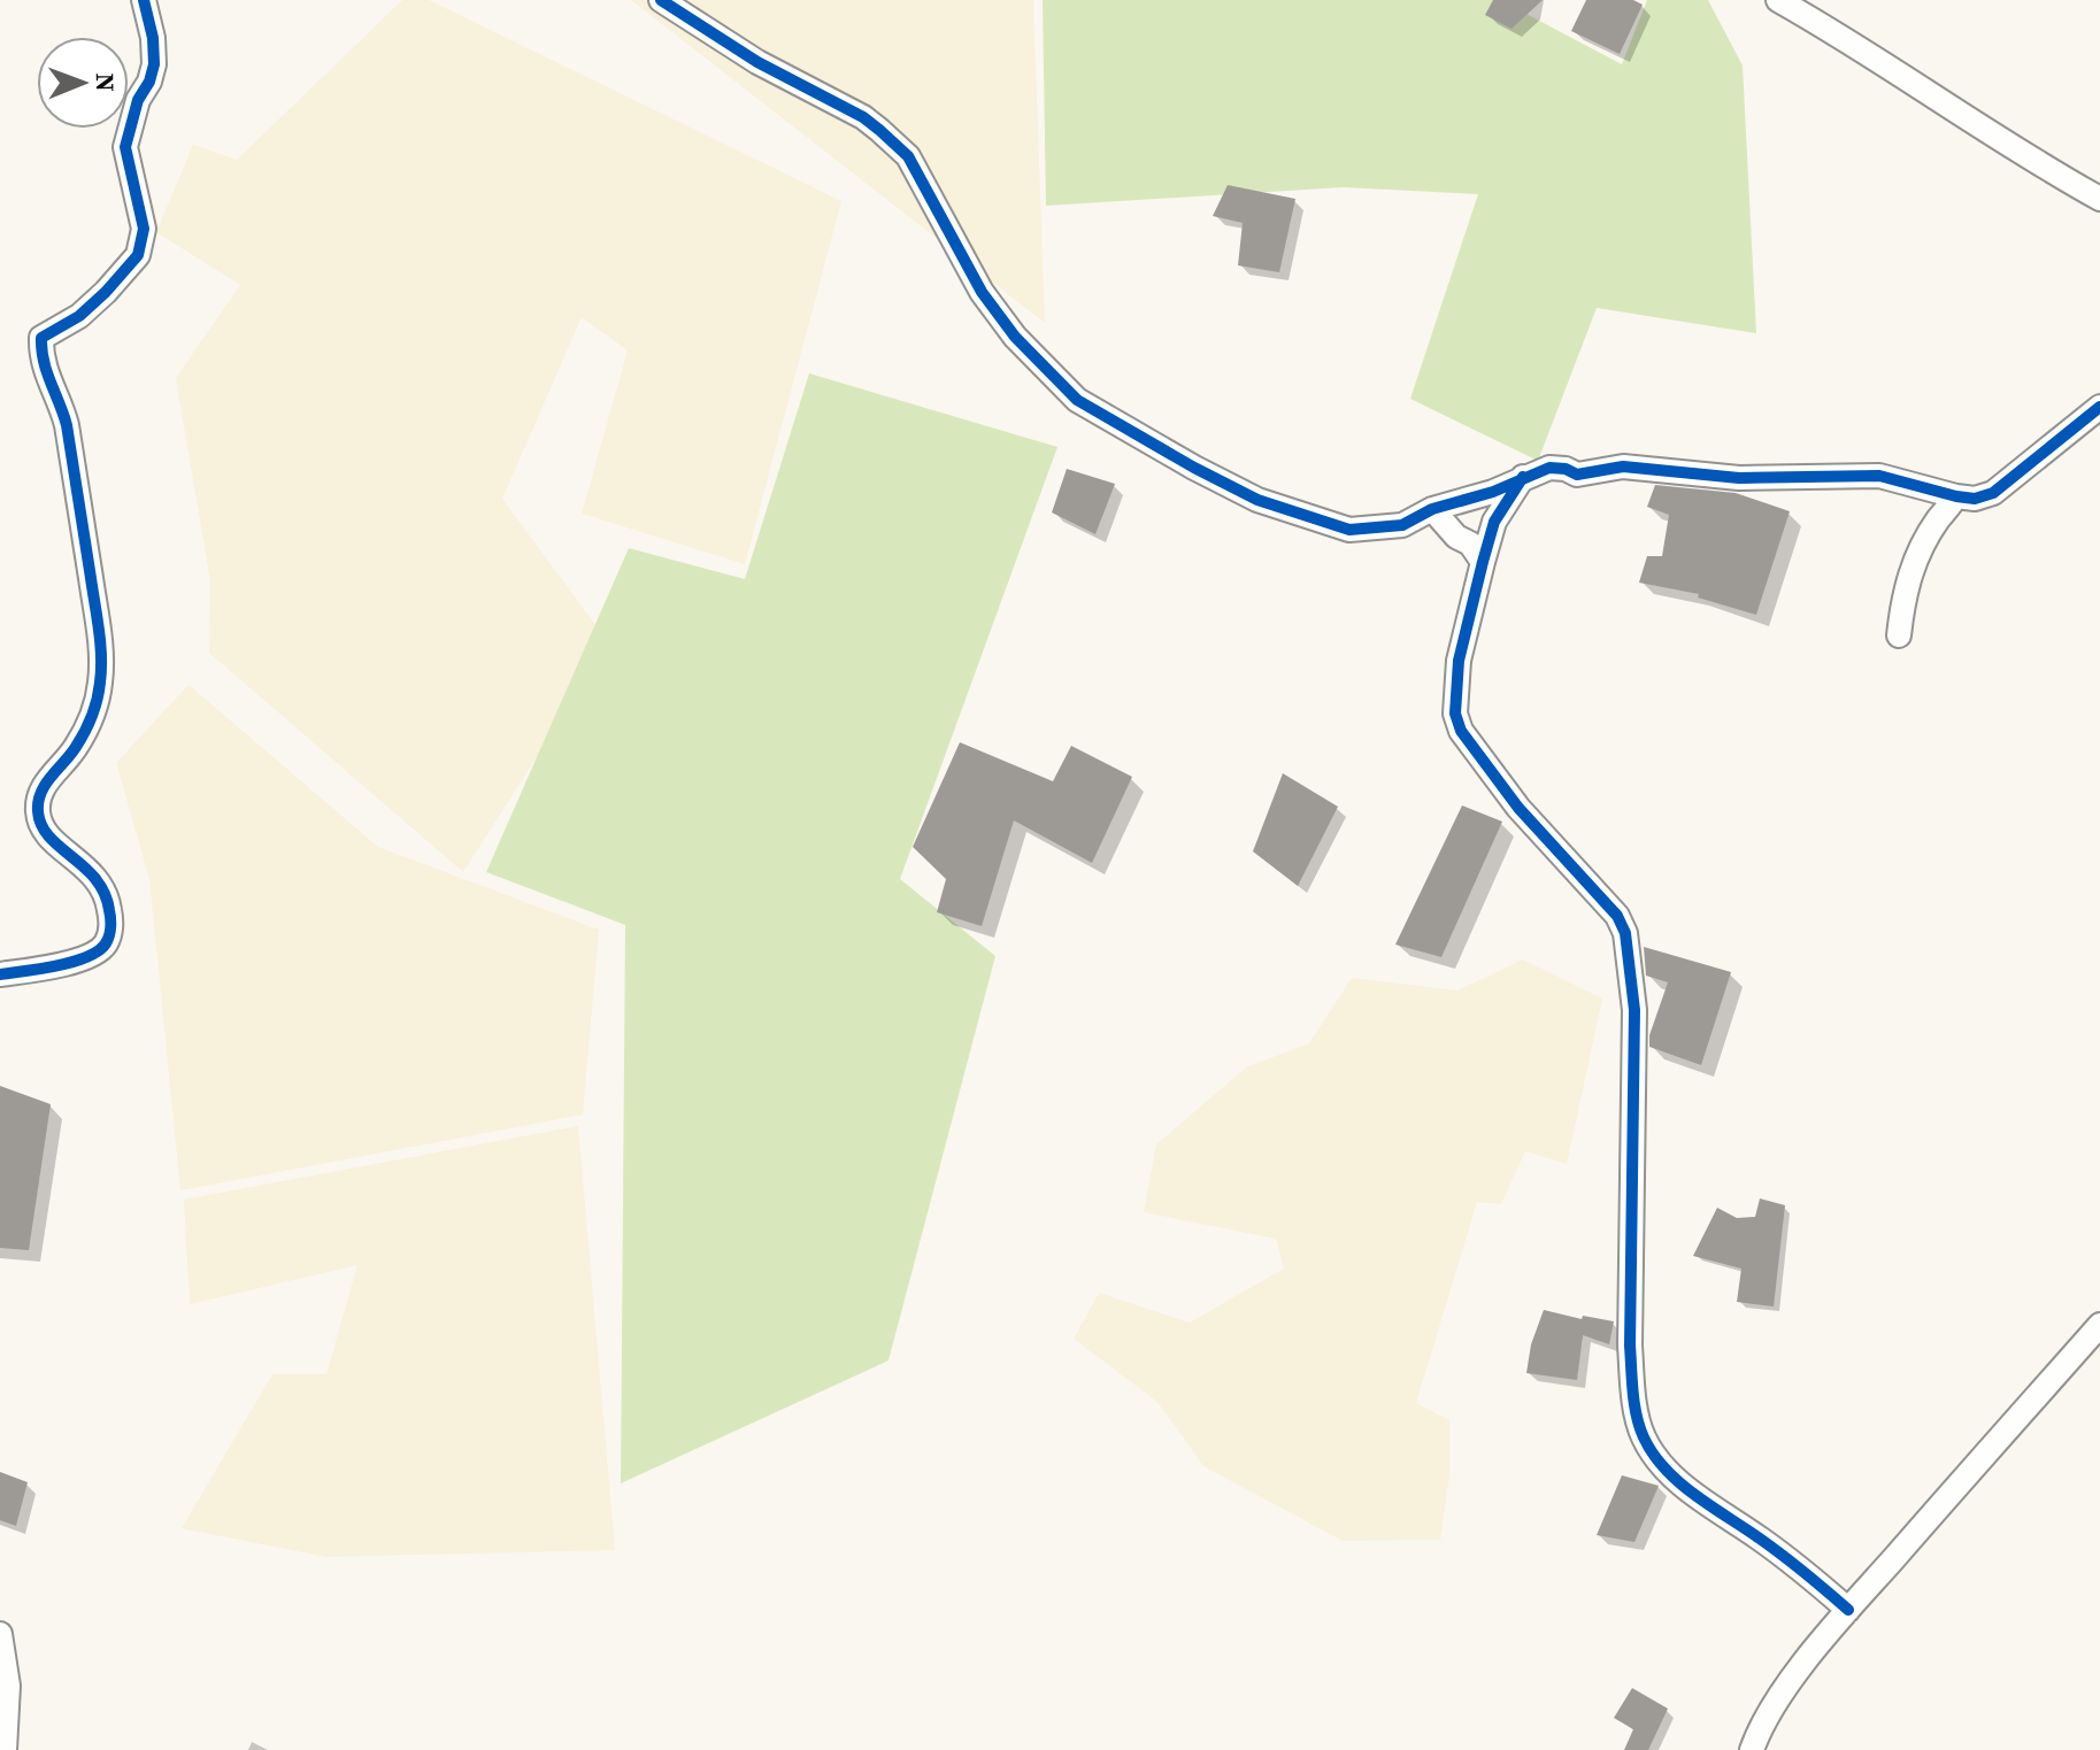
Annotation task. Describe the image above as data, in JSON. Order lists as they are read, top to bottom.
{
  "north": "right"
}
